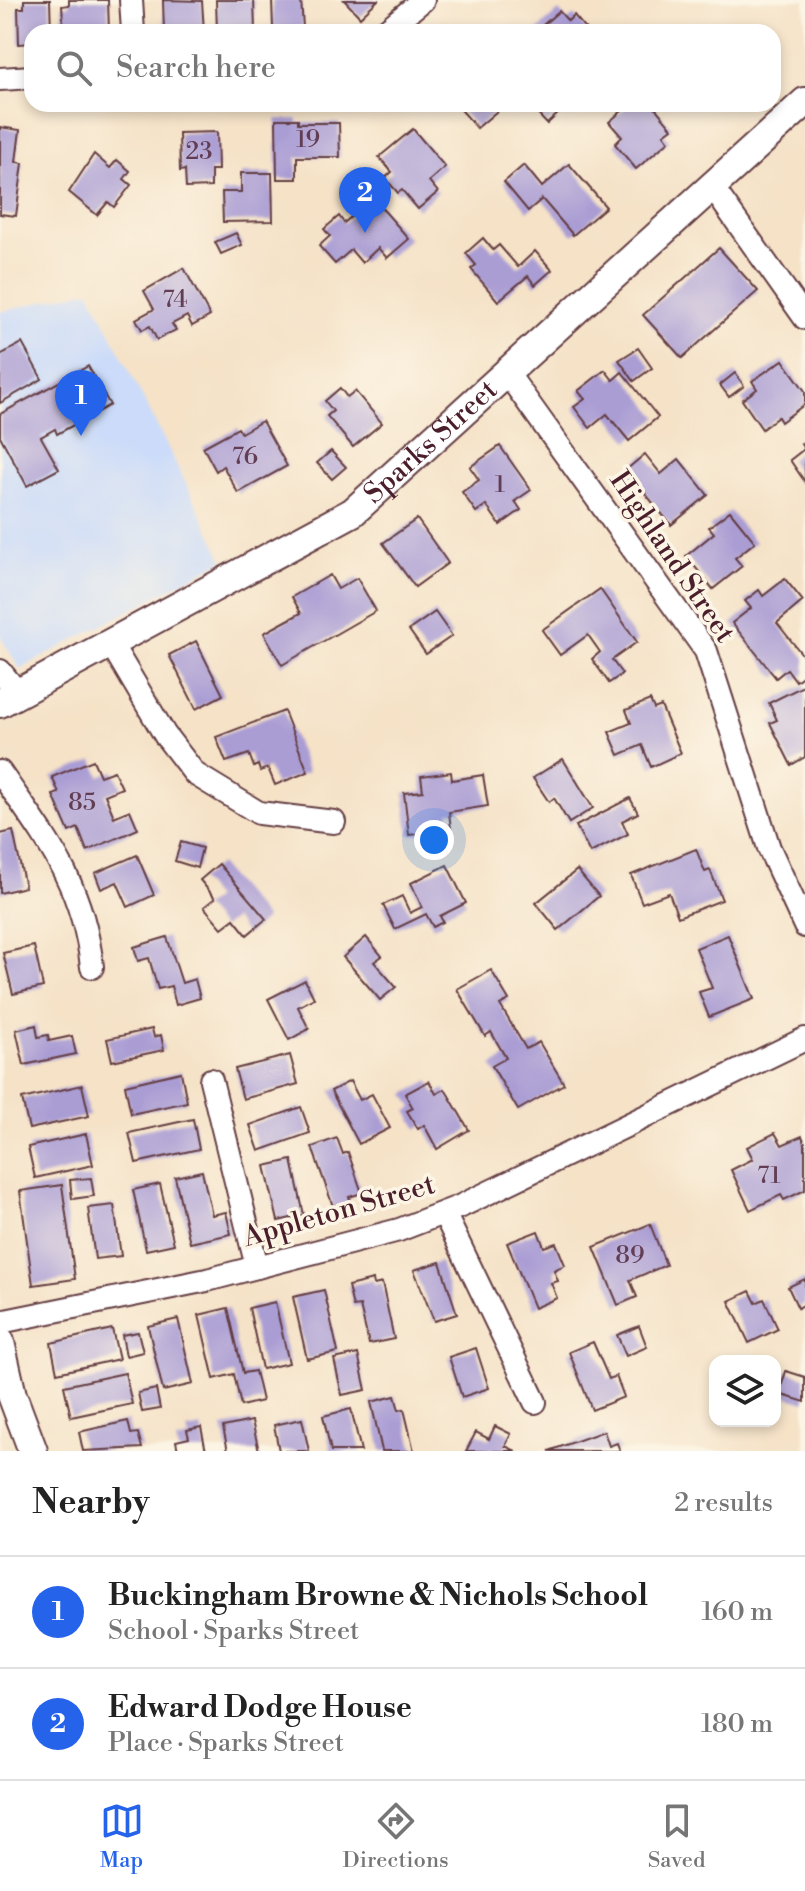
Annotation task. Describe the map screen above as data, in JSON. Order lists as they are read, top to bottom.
{
  "streets": {
    "street": ["Sparks Street", "Highland Street", "Appleton Street"]
  },
  "crossings": [
    ["Sparks Street", "Highland Street"]
  ],
  "house_numbers": [
    "19",
    "23",
    "74",
    "76",
    "1",
    "85",
    "71",
    "89"
  ],
  "page": {
    "search": "Search here",
    "pins": ["2", "1"],
    "heading": ["Nearby", "2 results"],
    "list": [
      {
        "mark": "1",
        "name": "Buckingham Browne & Nichols School",
        "note": "School · Sparks Street",
        "value": "160 m"
      },
      {
        "mark": "2",
        "name": "Edward Dodge House",
        "note": "Place · Sparks Street",
        "value": "180 m"
      }
    ],
    "nav": ["Map", "Directions", "Saved"]
  }
}
